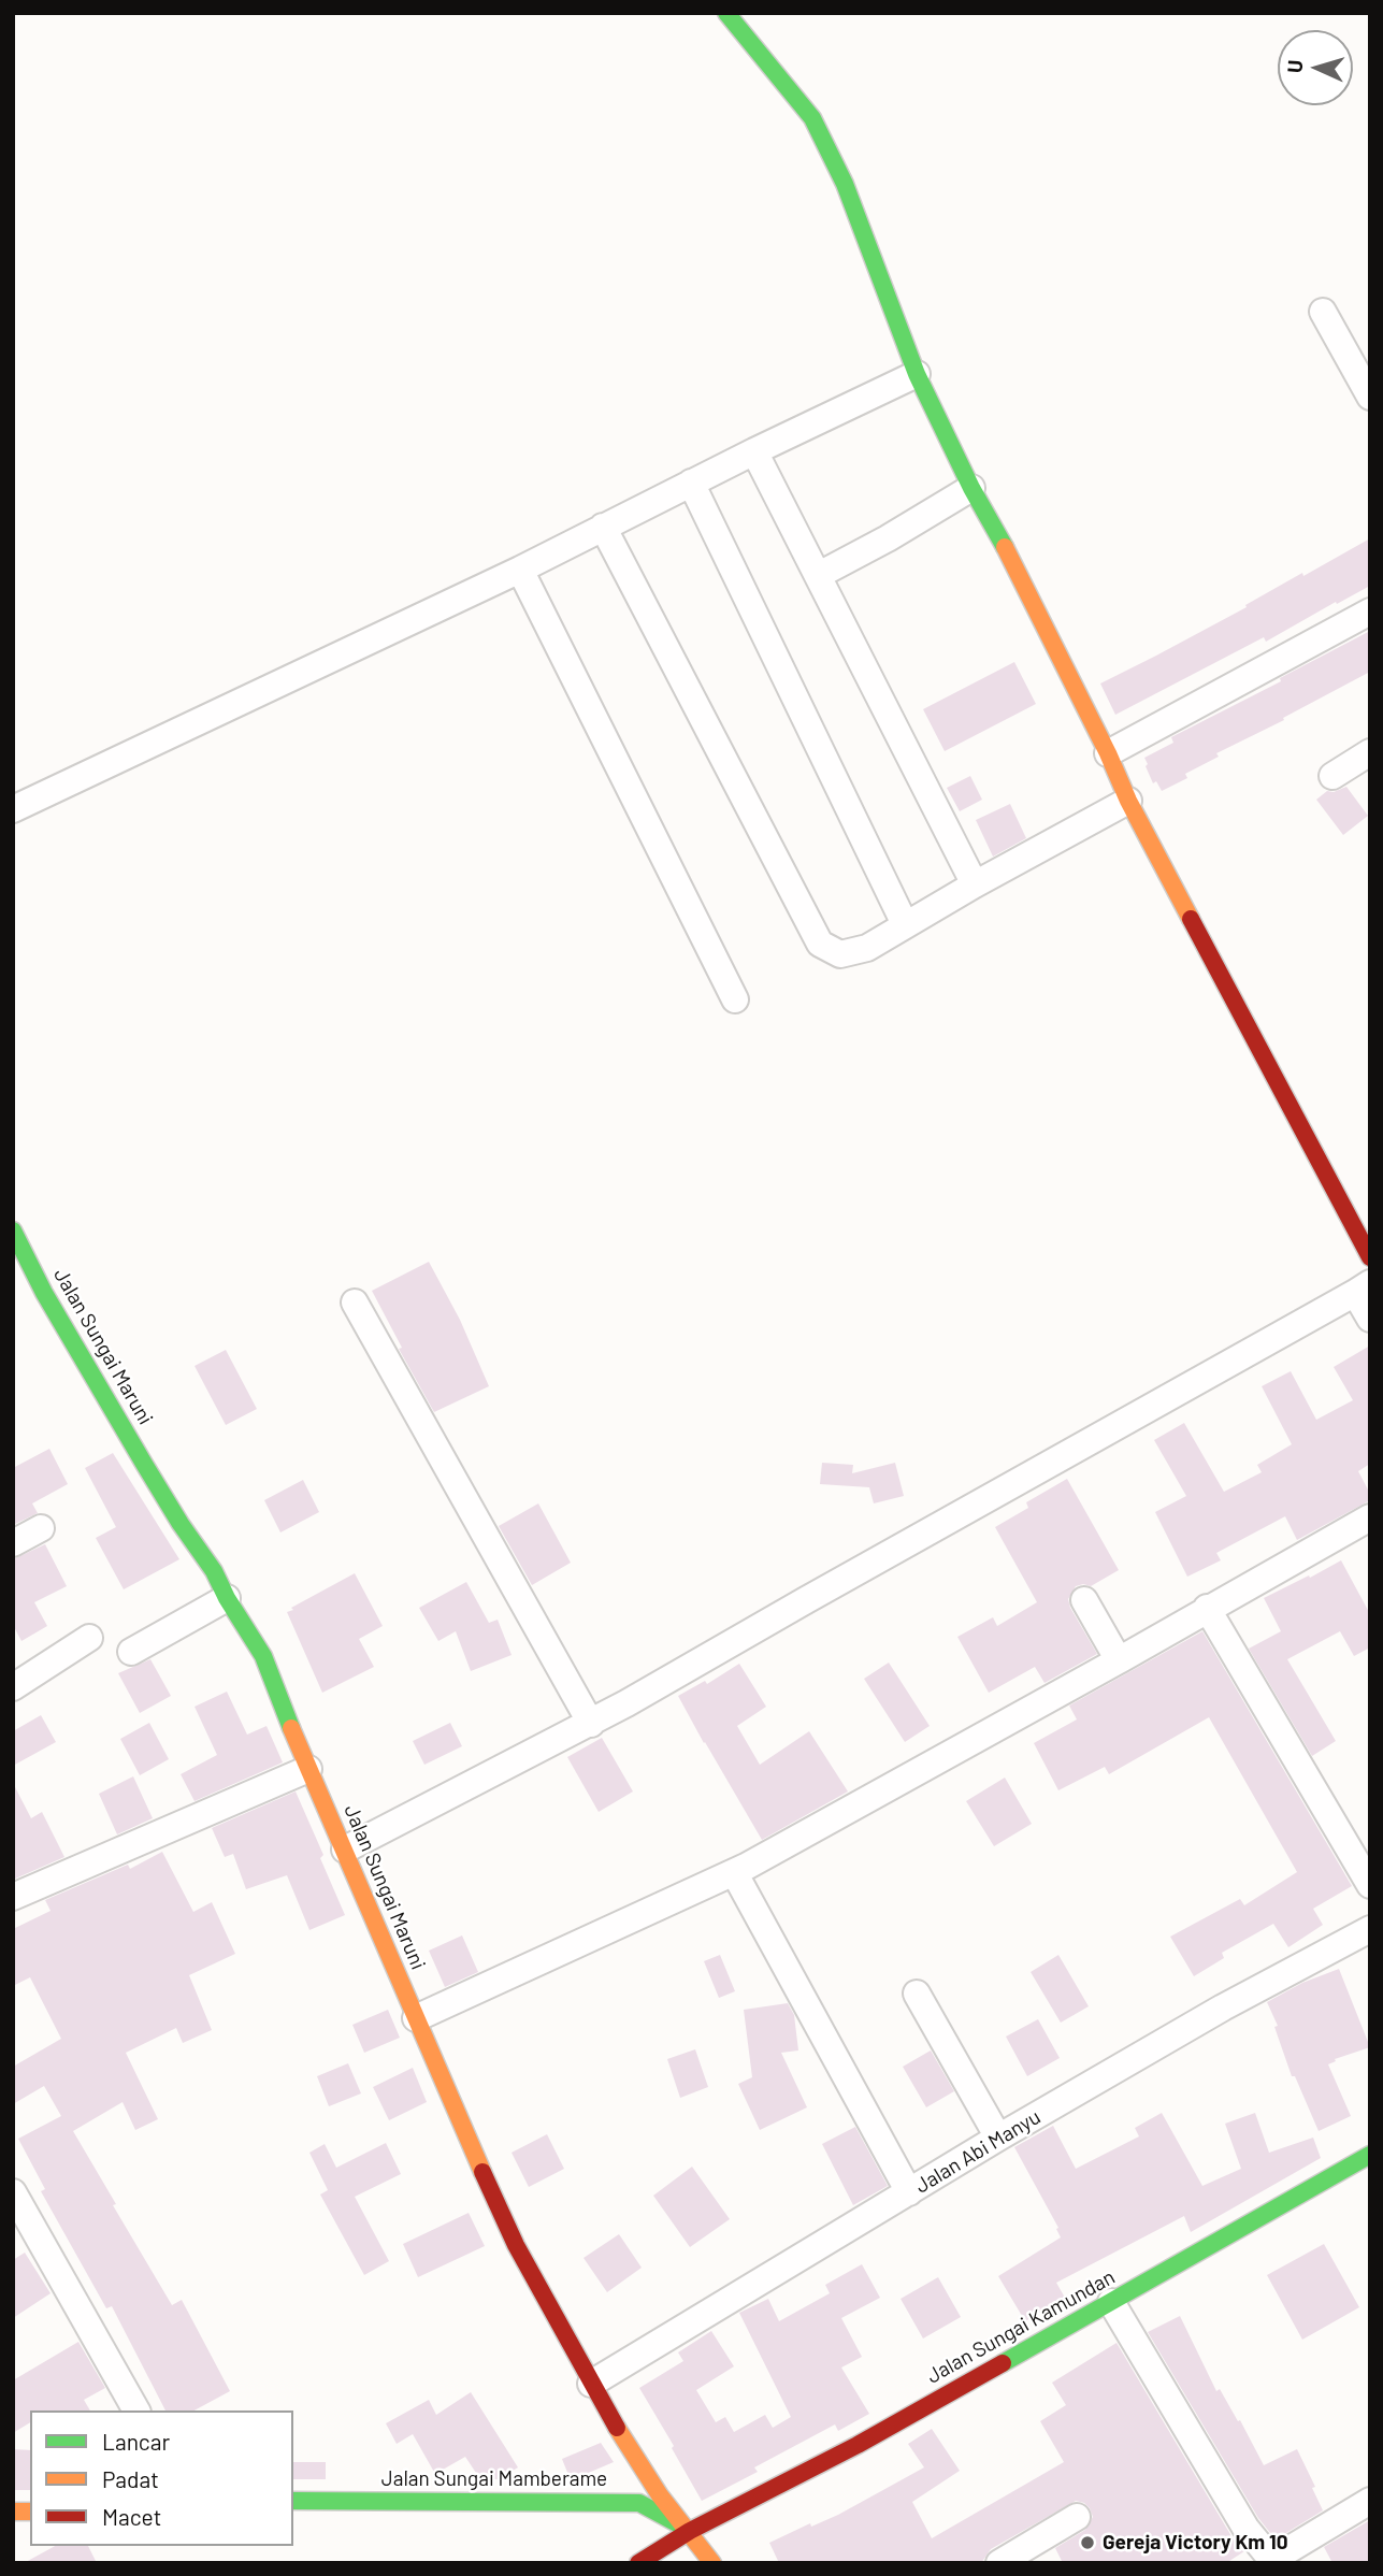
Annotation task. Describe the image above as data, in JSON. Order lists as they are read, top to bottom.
{
  "streets": {
    "street": [
      "Jalan Sungai Maruni",
      "Jalan Abi Manyu",
      "Jalan Sungai Kamundan",
      "Jalan Sungai Mamberame"
    ]
  },
  "crossings": [
    ["Jalan Sungai Maruni", "Jalan Abi Manyu"],
    ["Jalan Sungai Maruni", "Jalan Sungai Kamundan"],
    ["Jalan Sungai Maruni", "Jalan Sungai Mamberame"],
    ["Jalan Sungai Kamundan", "Jalan Sungai Mamberame"]
  ],
  "places": ["Gereja Victory Km 10"],
  "legend": ["Lancar", "Padat", "Macet"],
  "north": "left"
}
